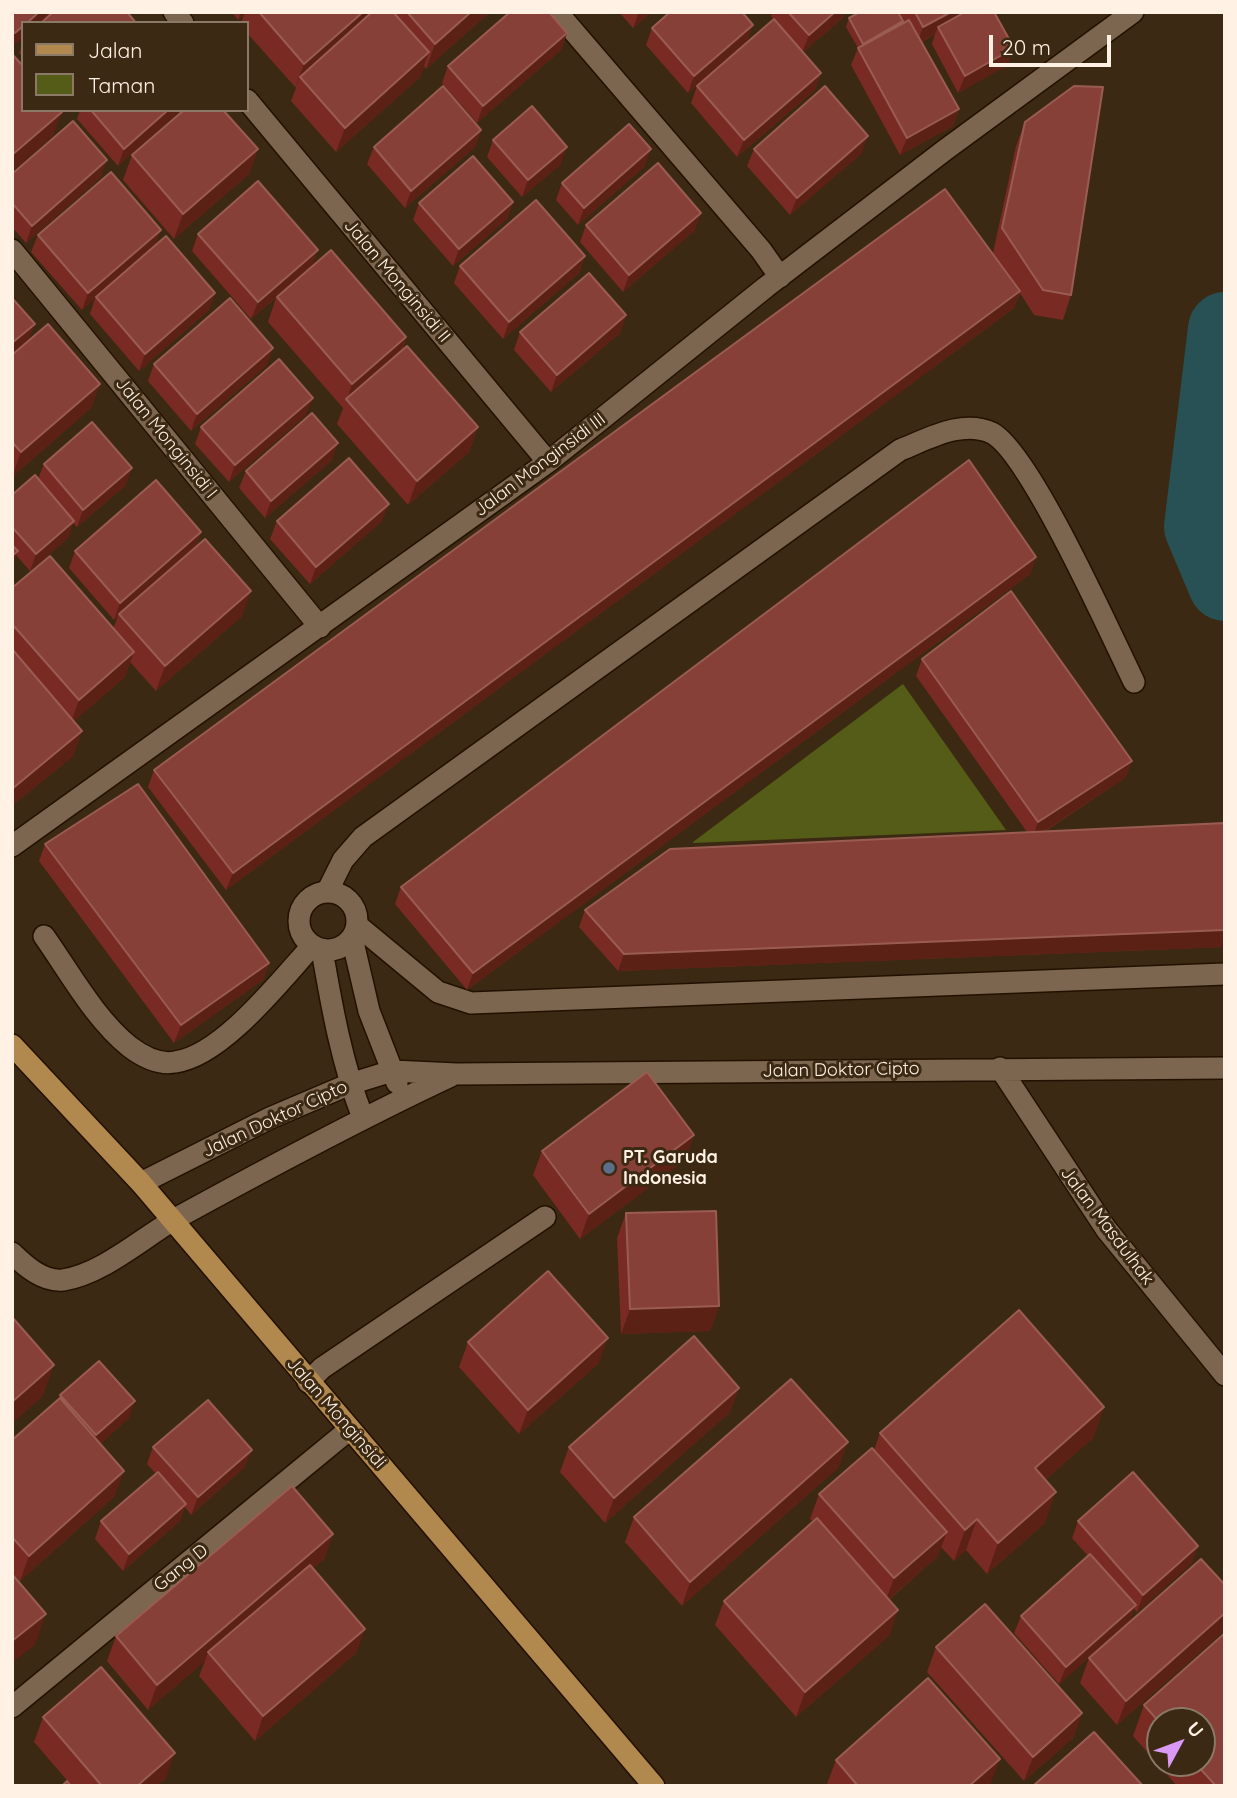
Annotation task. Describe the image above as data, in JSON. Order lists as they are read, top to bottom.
{
  "streets": {
    "main road": ["Jalan Monginsidi"],
    "street": [
      "Jalan Monginsidi II",
      "Jalan Monginsidi I",
      "Jalan Monginsidi III",
      "Jalan Doktor Cipto",
      "Jalan Masdulhak",
      "Gang D"
    ]
  },
  "crossings": [
    ["Jalan Monginsidi II", "Jalan Monginsidi III"],
    ["Jalan Monginsidi I", "Jalan Monginsidi III"],
    ["Jalan Doktor Cipto", "Jalan Masdulhak"],
    ["Jalan Doktor Cipto", "Jalan Monginsidi"],
    ["Jalan Monginsidi", "Gang D"]
  ],
  "places": ["PT. Garuda Indonesia"],
  "legend": ["Jalan", "Taman"],
  "scale_bar": "20 m",
  "north": "top right"
}
